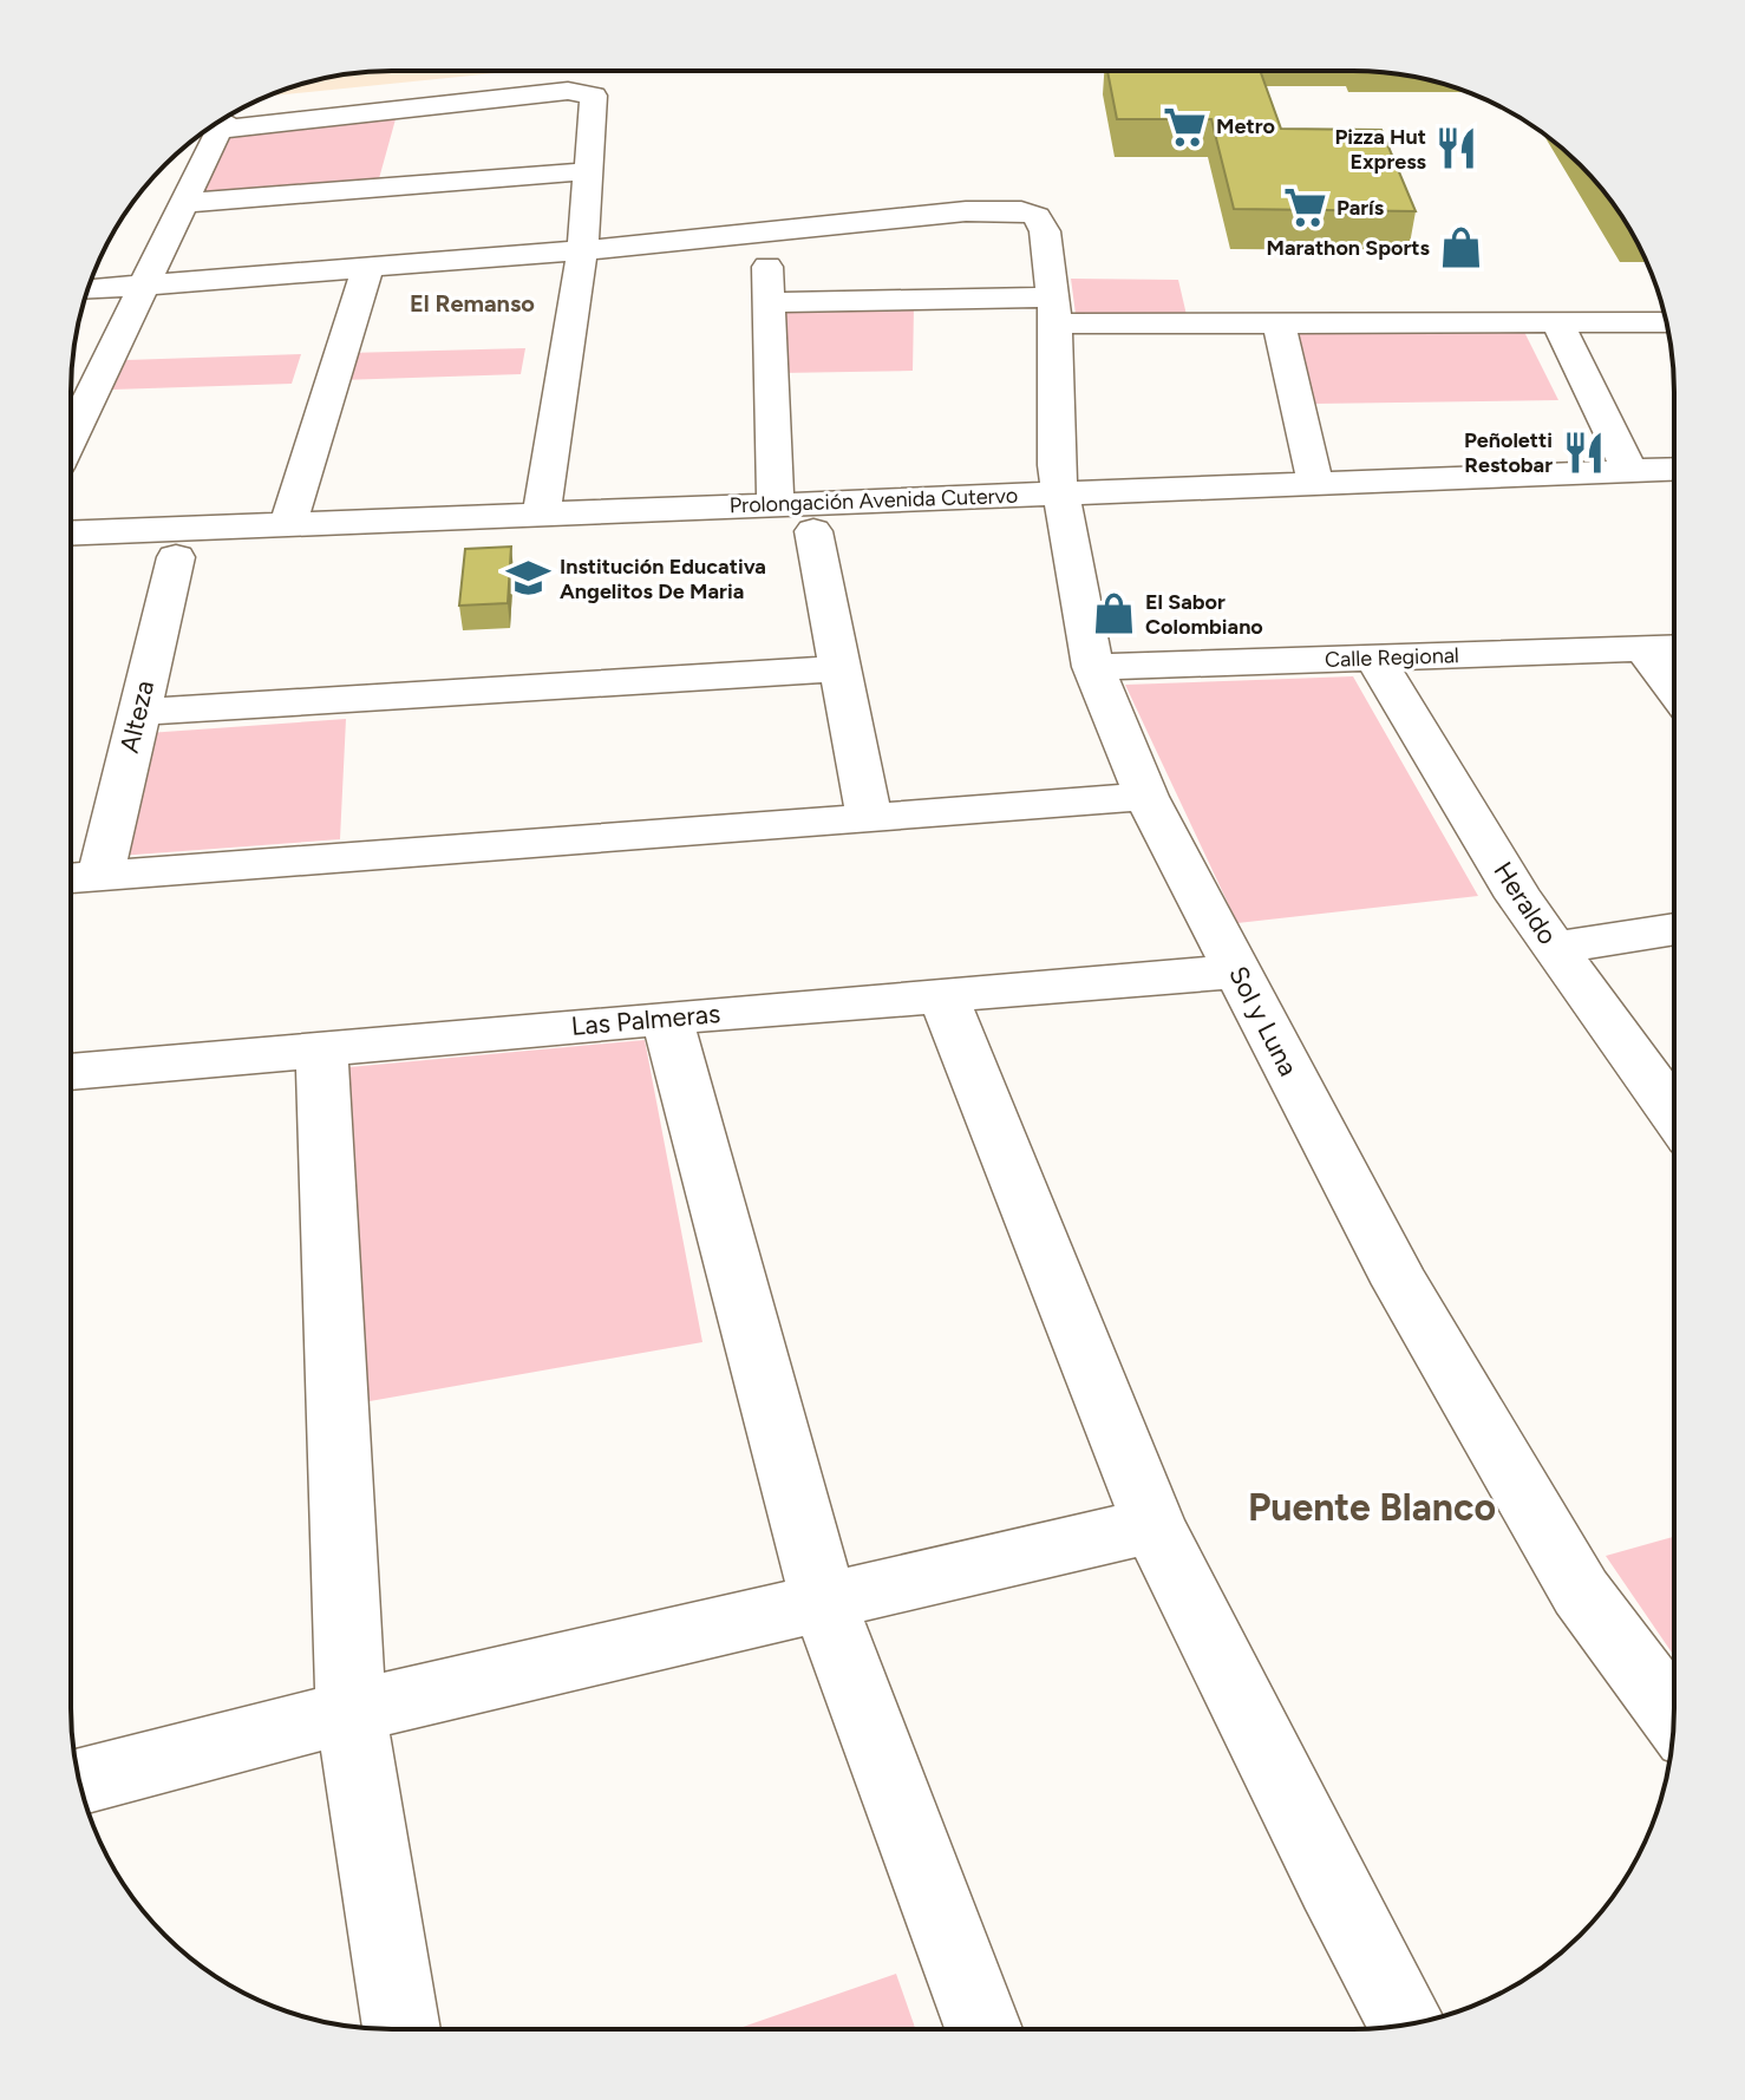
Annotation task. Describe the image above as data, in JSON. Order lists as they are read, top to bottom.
{
  "streets": {
    "street": [
      "Prolongación Avenida Cutervo",
      "Calle Regional",
      "Alteza",
      "Heraldo",
      "Las Palmeras",
      "Sol y Luna"
    ]
  },
  "crossings": [
    ["Prolongación Avenida Cutervo", "Alteza"],
    ["Prolongación Avenida Cutervo", "Sol y Luna"],
    ["Calle Regional", "Heraldo"],
    ["Calle Regional", "Sol y Luna"],
    ["Las Palmeras", "Sol y Luna"]
  ],
  "districts": ["El Remanso", "Puente Blanco"],
  "places": {
    "supermarket": ["Metro", "París"],
    "restaurant": ["Pizza Hut Express", "Peñoletti Restobar"],
    "shop": ["Marathon Sports", "El Sabor Colombiano"],
    "school or university": ["Institución Educativa Angelitos De Maria"]
  }
}
